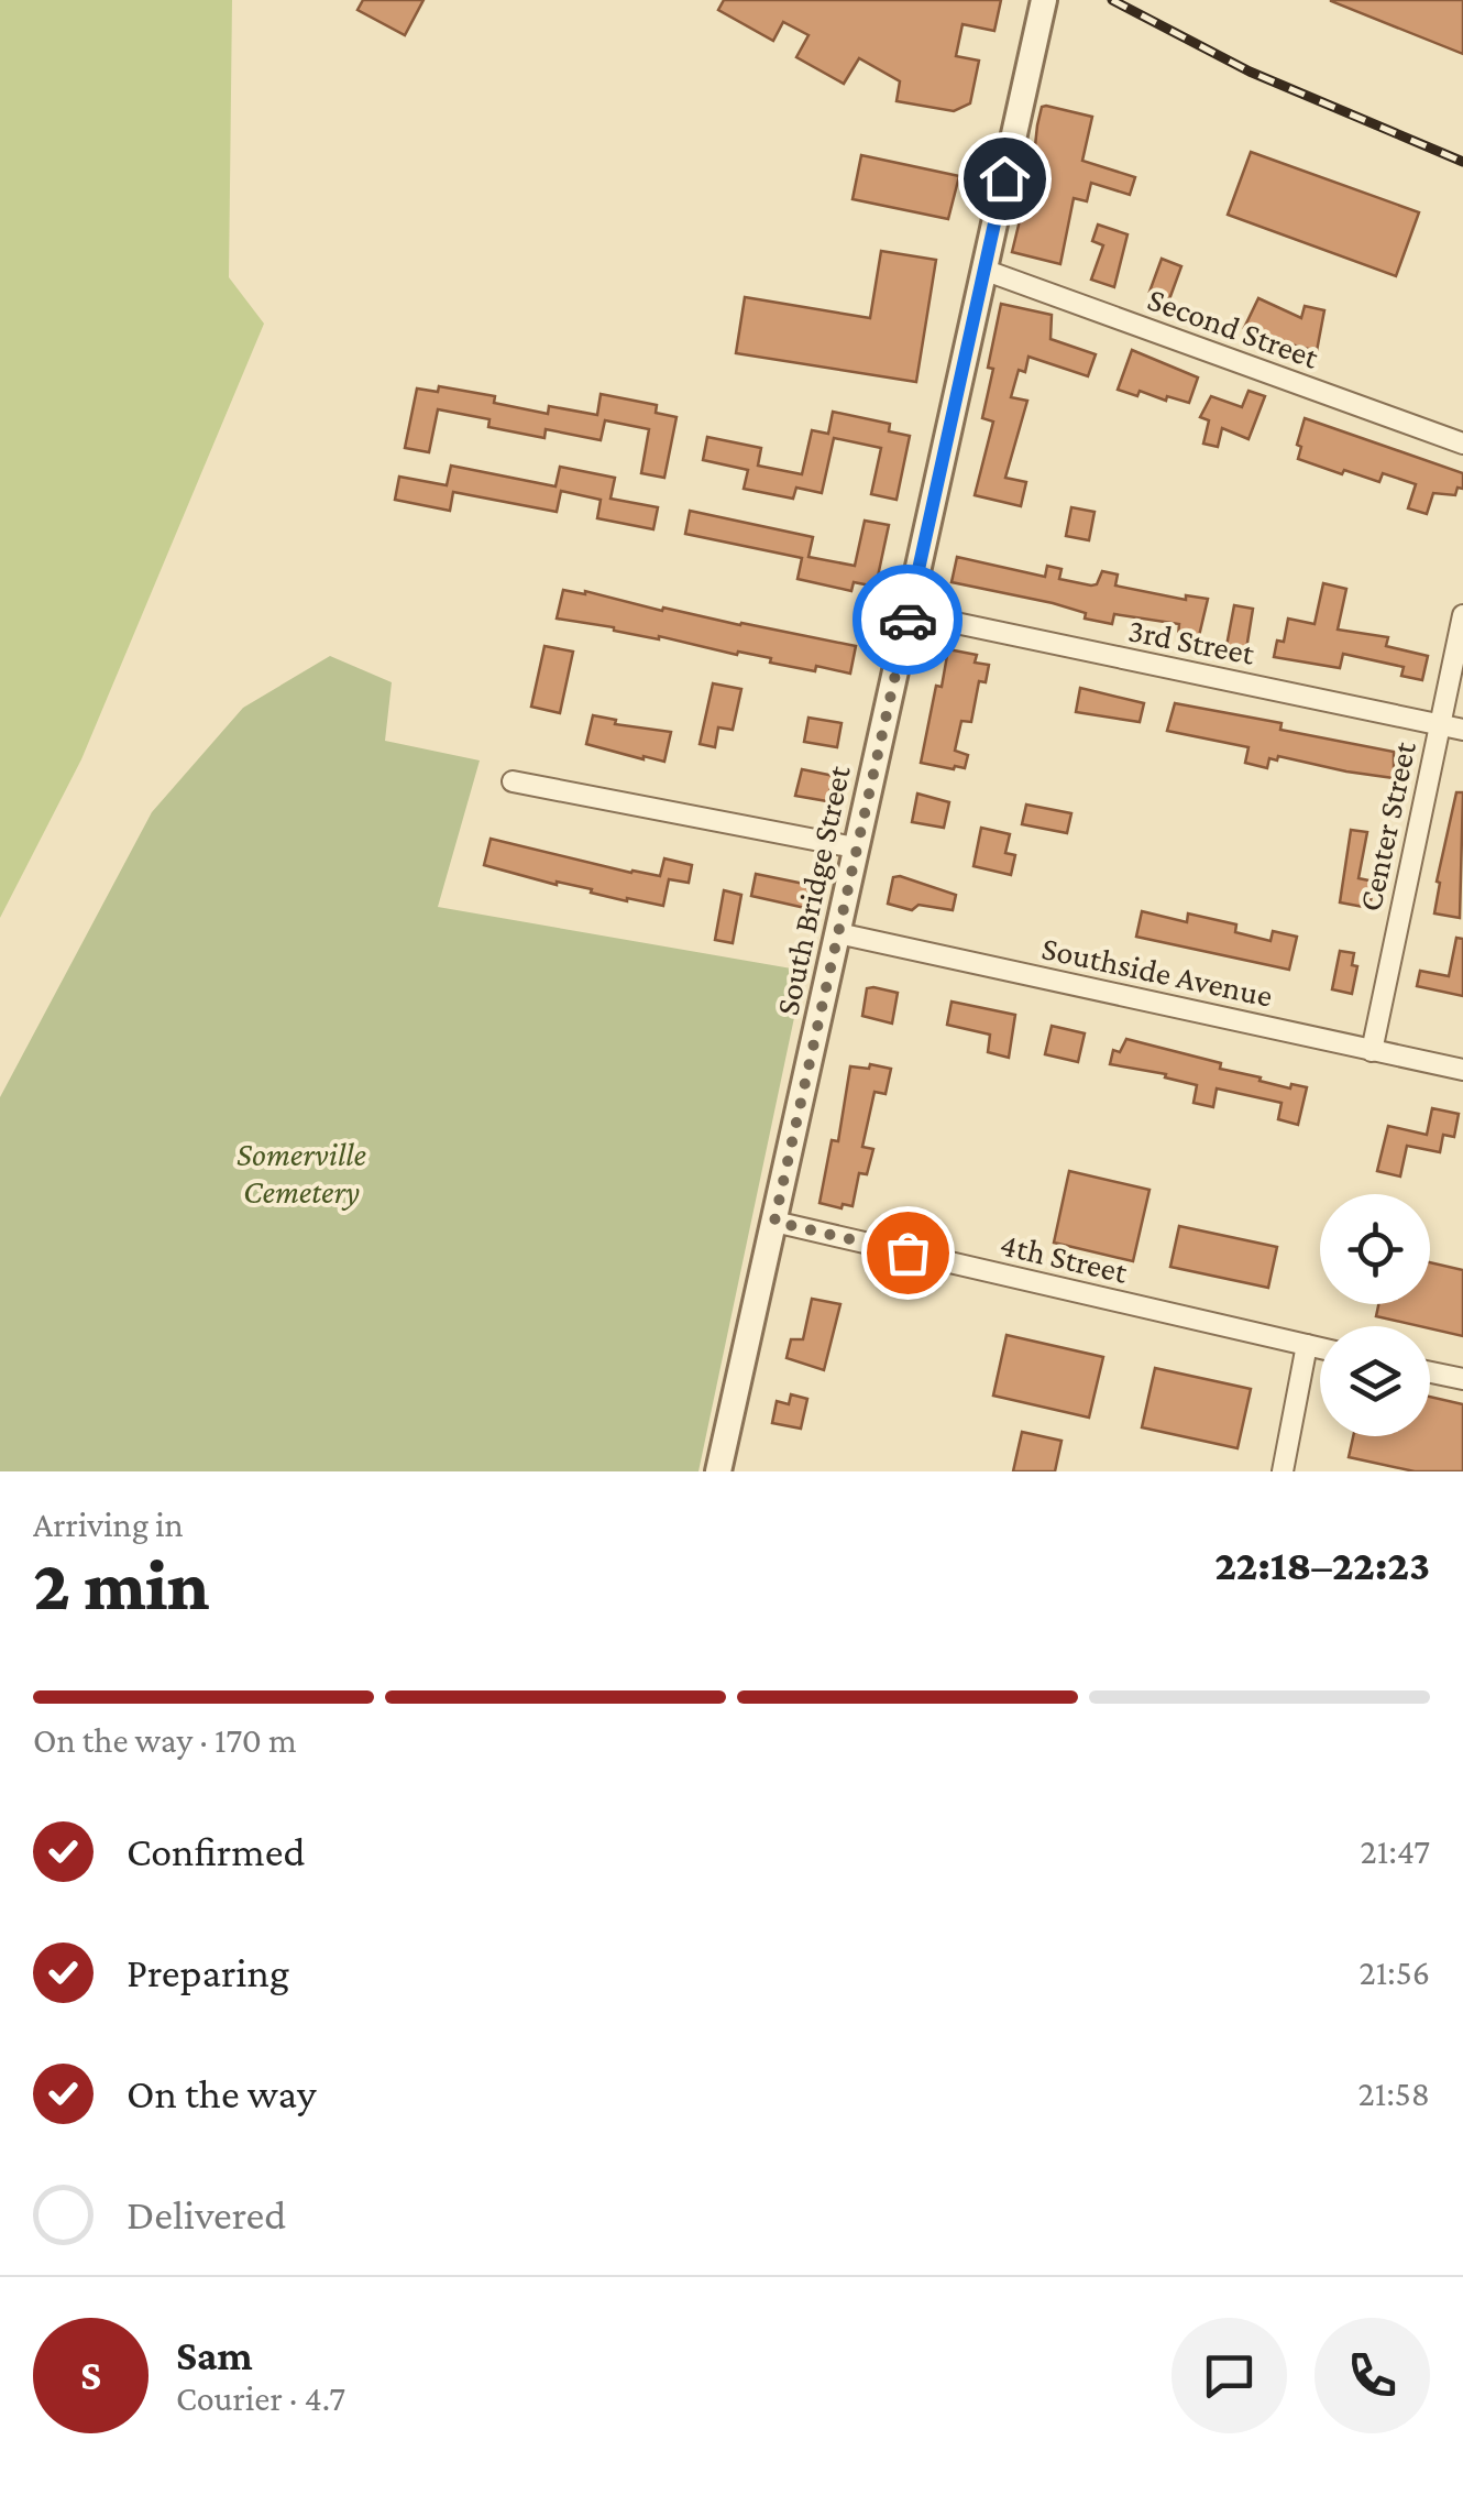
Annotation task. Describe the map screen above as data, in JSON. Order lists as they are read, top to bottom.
{
  "streets": {
    "street": [
      "Second Street",
      "3rd Street",
      "Center Street",
      "South Bridge Street",
      "Southside Avenue",
      "4th Street"
    ]
  },
  "crossings": [
    ["Second Street", "South Bridge Street"],
    ["3rd Street", "Center Street"],
    ["3rd Street", "South Bridge Street"],
    ["Center Street", "Southside Avenue"],
    ["South Bridge Street", "Southside Avenue"],
    ["South Bridge Street", "4th Street"]
  ],
  "parks": ["Somerville Cemetery"],
  "page": {
    "heading": ["2 min", "Arriving in", "22:18–22:23"],
    "panel": ["Sam", "Courier · 4.7"],
    "bar": "On the way · 170 m",
    "list": [
      ["Confirmed", "21:47"],
      ["Preparing", "21:56"],
      ["On the way", "21:58"],
      "Delivered"
    ],
    "round": "S"
  }
}
